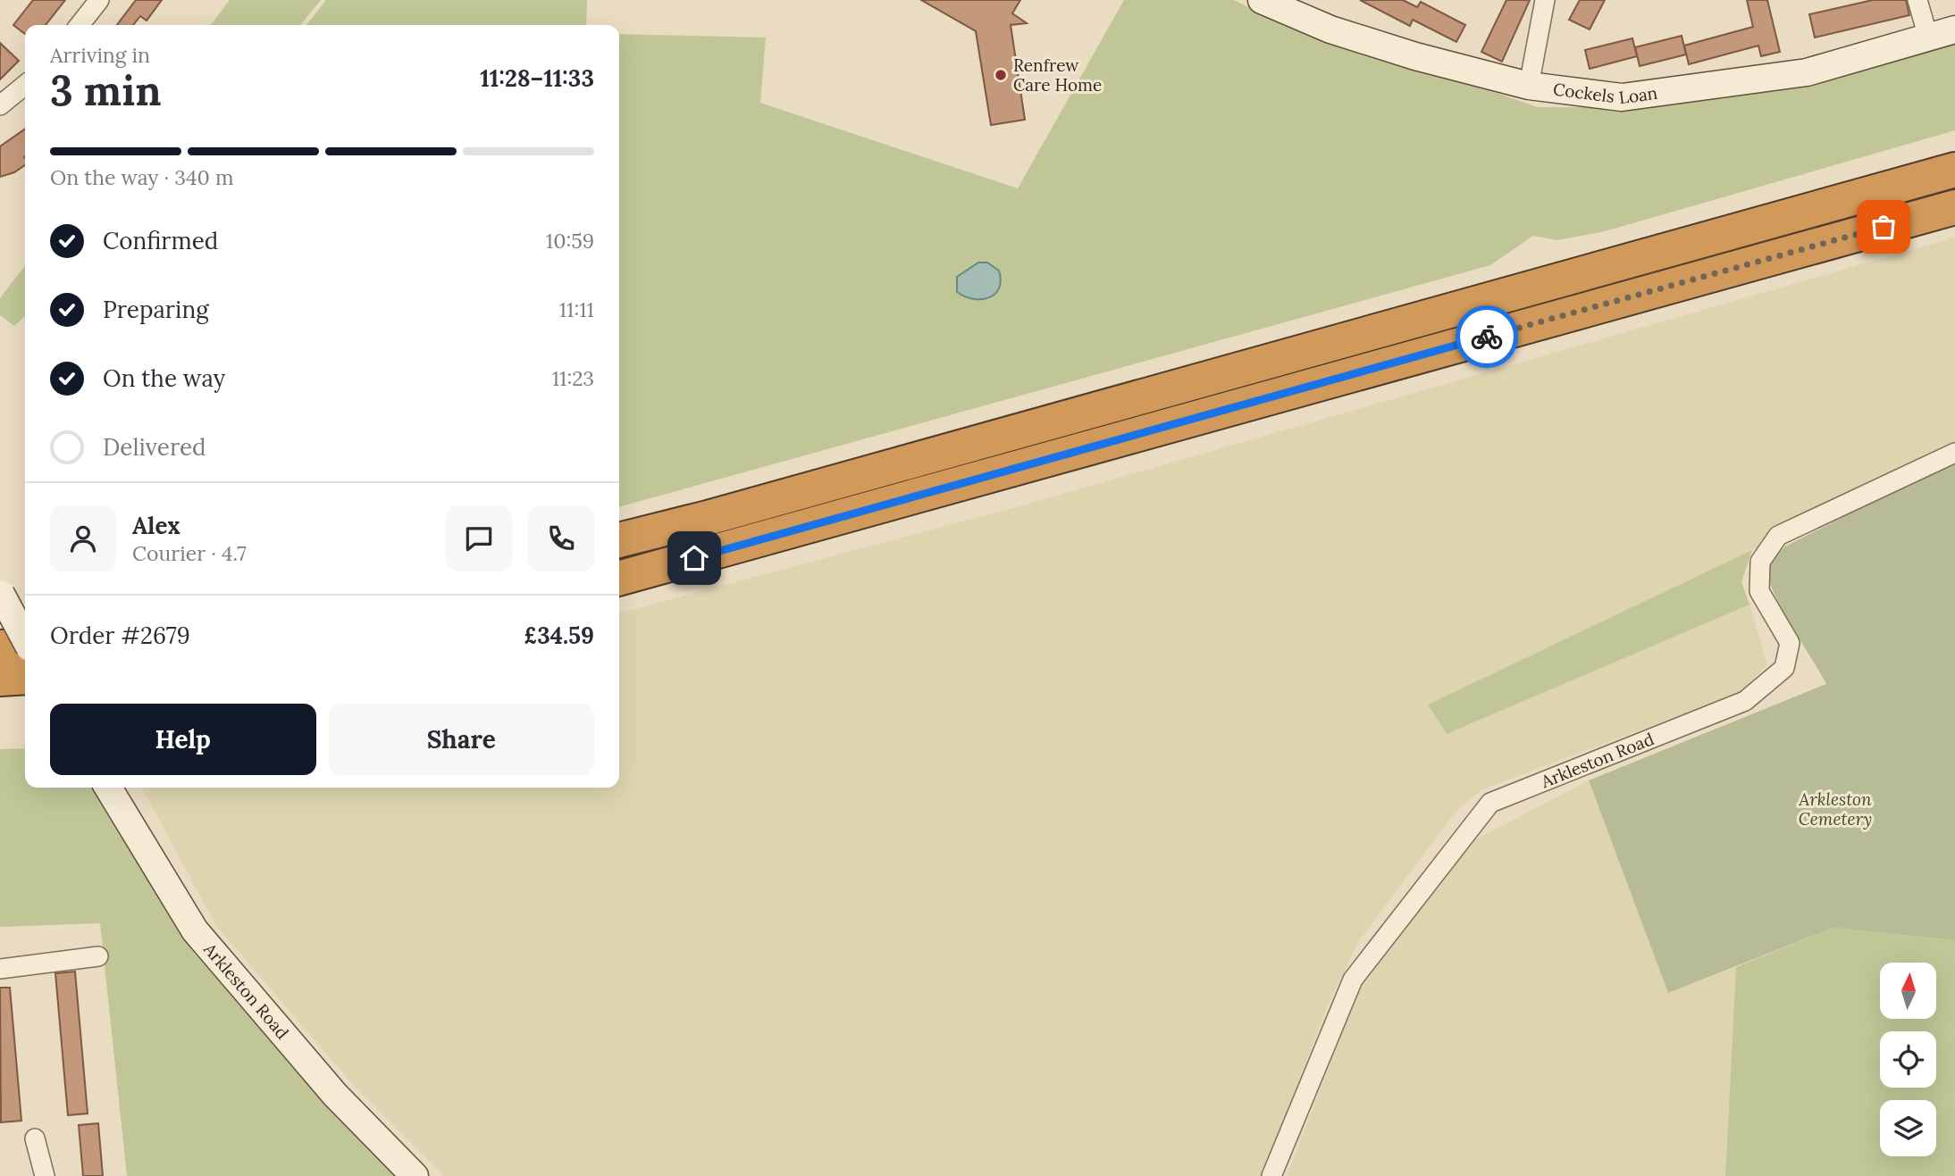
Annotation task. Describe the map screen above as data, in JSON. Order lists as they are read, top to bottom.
{
  "streets": {
    "street": ["Cockels Loan", "Arkleston Road"]
  },
  "parks": ["Arkleston Cemetery"],
  "places": ["Renfrew Care Home"],
  "north": "top",
  "page": {
    "heading": ["3 min", "Arriving in", "11:28–11:33"],
    "panel": [
      "Alex",
      "Courier · 4.7",
      "Order #2679",
      "£34.59"
    ],
    "bar": "On the way · 340 m",
    "list": [
      ["Confirmed", "10:59"],
      ["Preparing", "11:11"],
      ["On the way", "11:23"],
      "Delivered"
    ],
    "buttons": ["Help", "Share"]
  }
}
